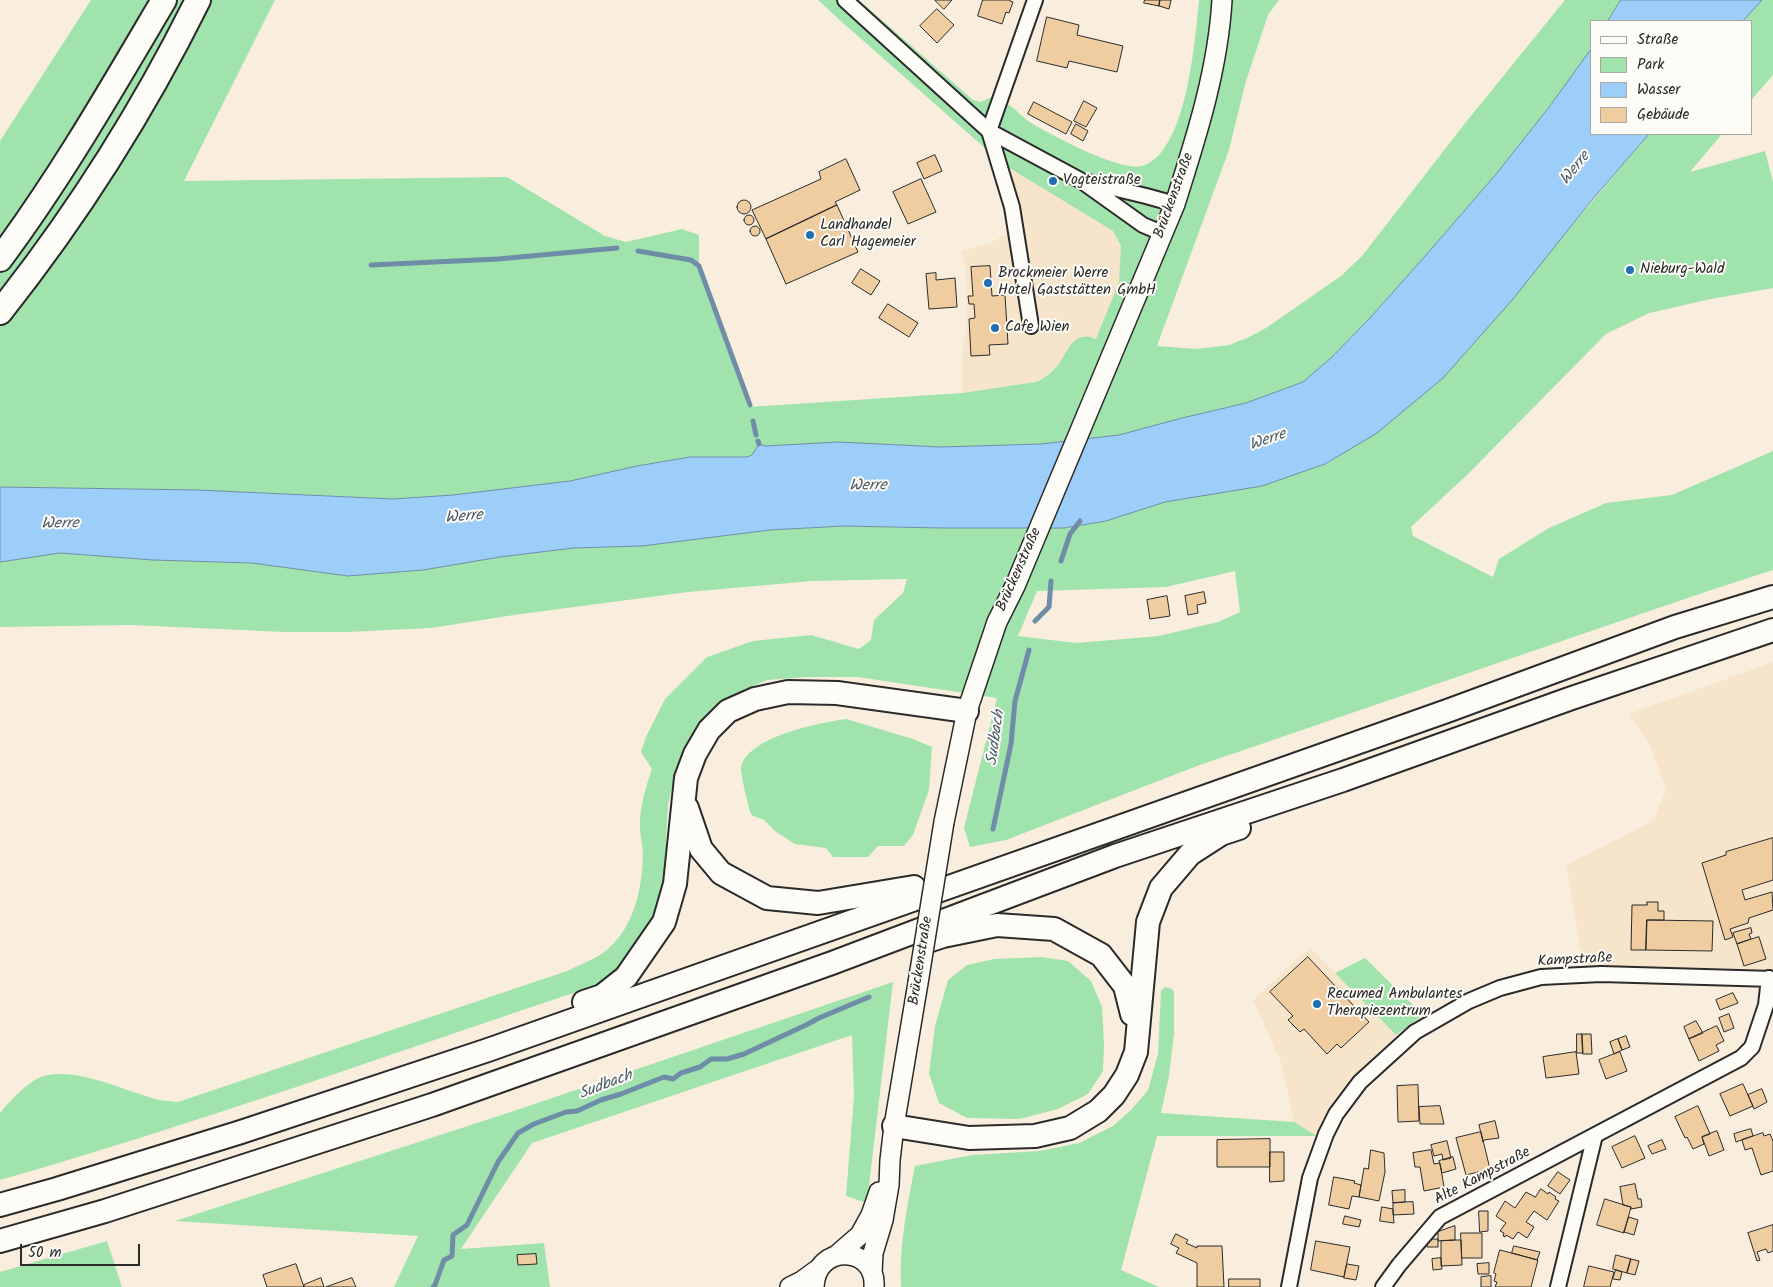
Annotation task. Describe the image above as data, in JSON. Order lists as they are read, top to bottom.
{
  "streets": {
    "main road": ["Brückenstraße"],
    "street": ["Kampstraße", "Alte Kampstraße"]
  },
  "crossings": [
    ["Kampstraße", "Alte Kampstraße"]
  ],
  "water": ["Werre", "Sudbach"],
  "places": [
    "Vogteistraße",
    "Landhandel Carl Hagemeier",
    "Nieburg-Wald",
    "Brockmeier Werre Hotel Gaststätten GmbH",
    "Cafe Wien",
    "Recumed Ambulantes Therapiezentrum"
  ],
  "legend": [
    "Straße",
    "Park",
    "Wasser",
    "Gebäude"
  ],
  "scale_bar": "50 m"
}
